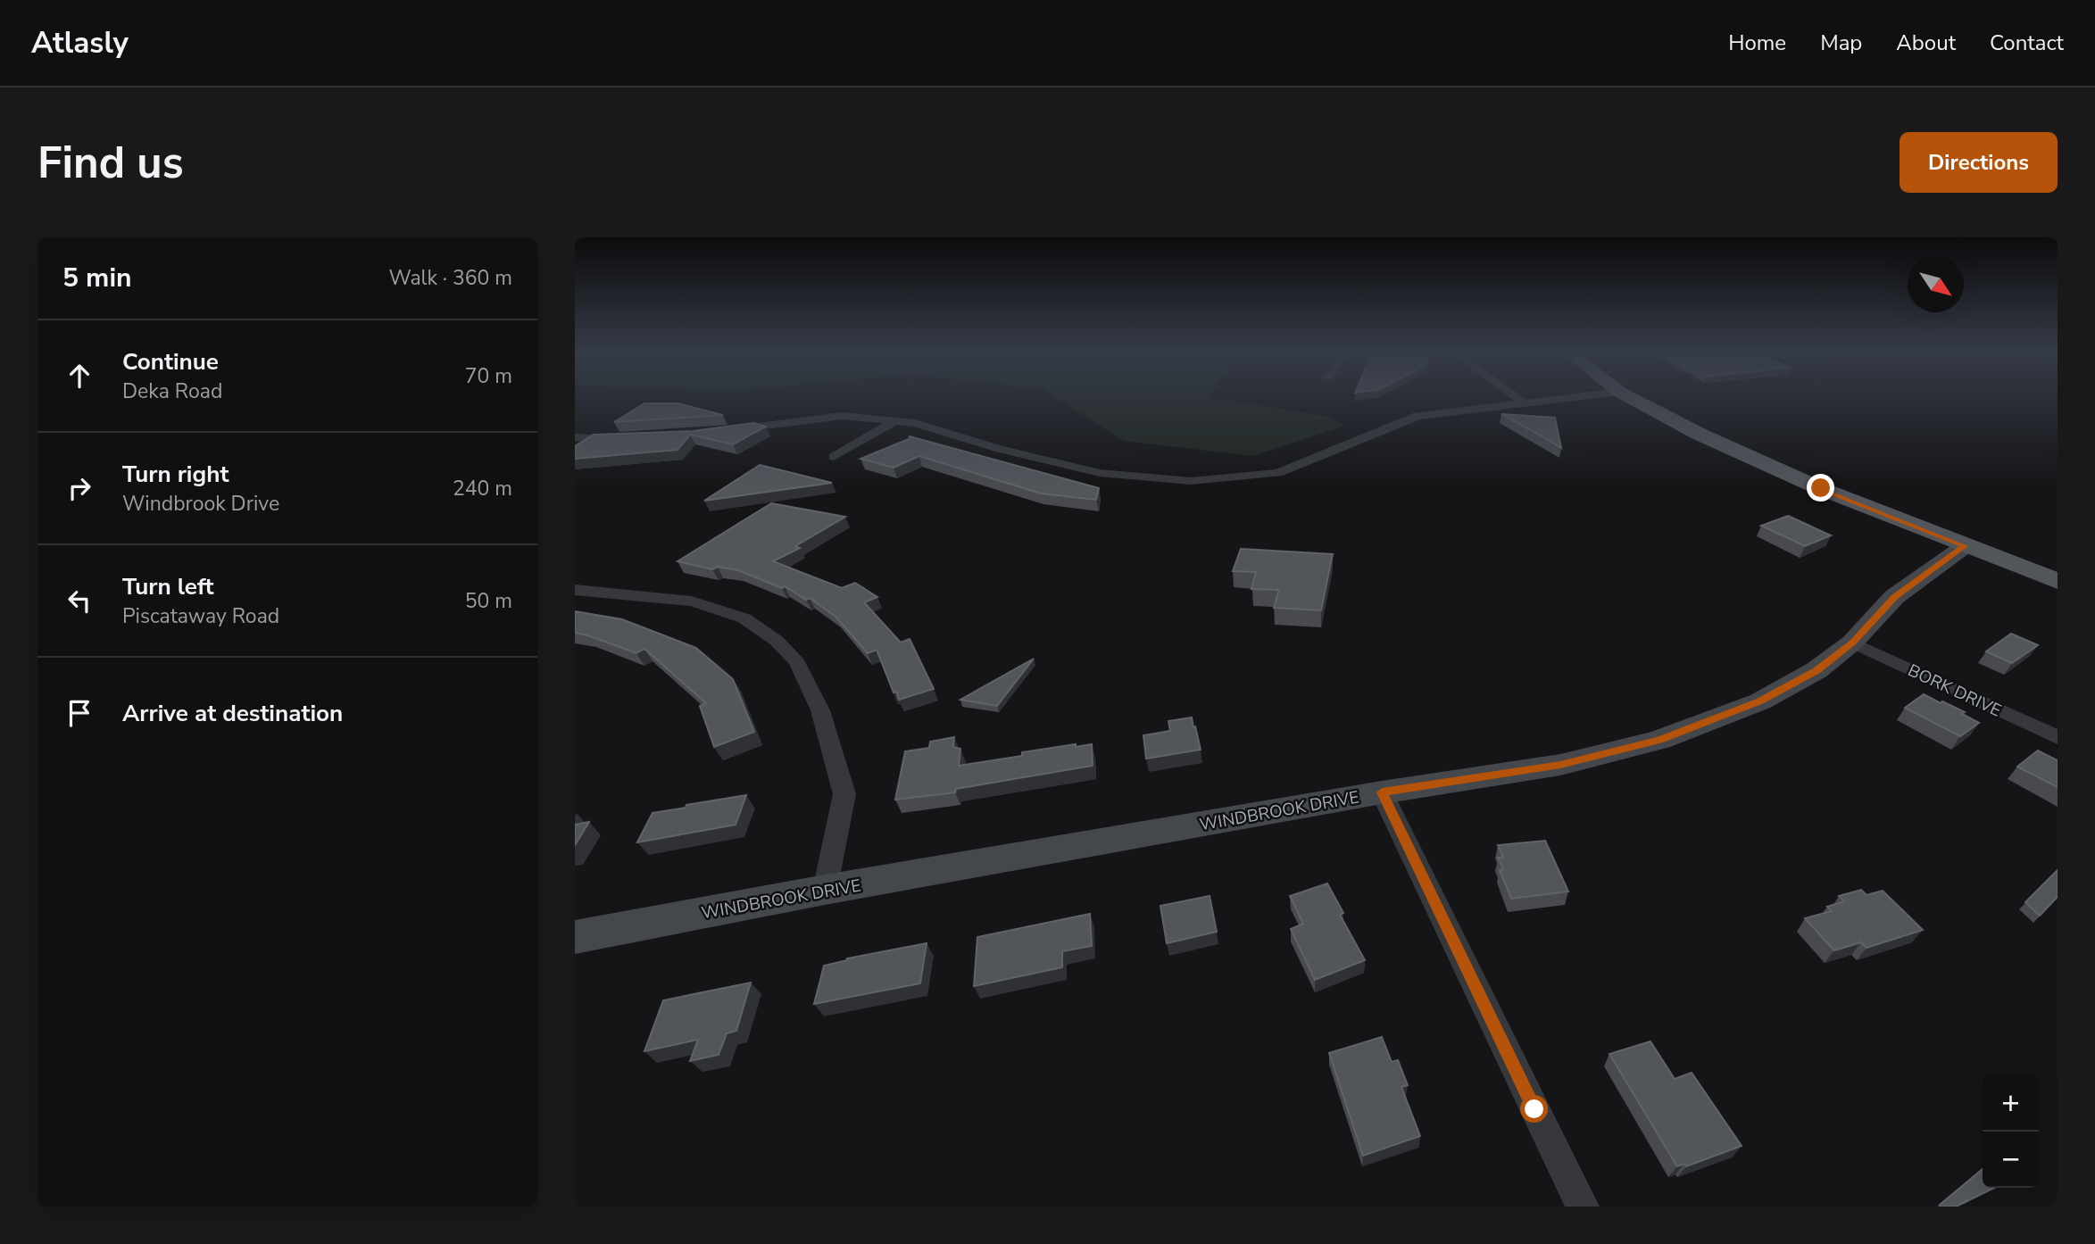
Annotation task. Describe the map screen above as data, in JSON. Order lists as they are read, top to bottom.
{
  "streets": {
    "street": ["BORK DRIVE", "WINDBROOK DRIVE"]
  },
  "crossings": [
    ["BORK DRIVE", "WINDBROOK DRIVE"]
  ],
  "north": "bottom right",
  "page": {
    "header": "Atlasly",
    "nav": [
      "Home",
      "Map",
      "About",
      "Contact"
    ],
    "buttons": "Directions",
    "title": "Find us",
    "heading": ["5 min", "Walk · 360 m"],
    "list": [
      ["Continue", "Deka Road", "70 m"],
      ["Turn right", "Windbrook Drive", "240 m"],
      ["Turn left", "Piscataway Road", "50 m"],
      "Arrive at destination"
    ],
    "map_buttons": ["+", "−"]
  }
}
